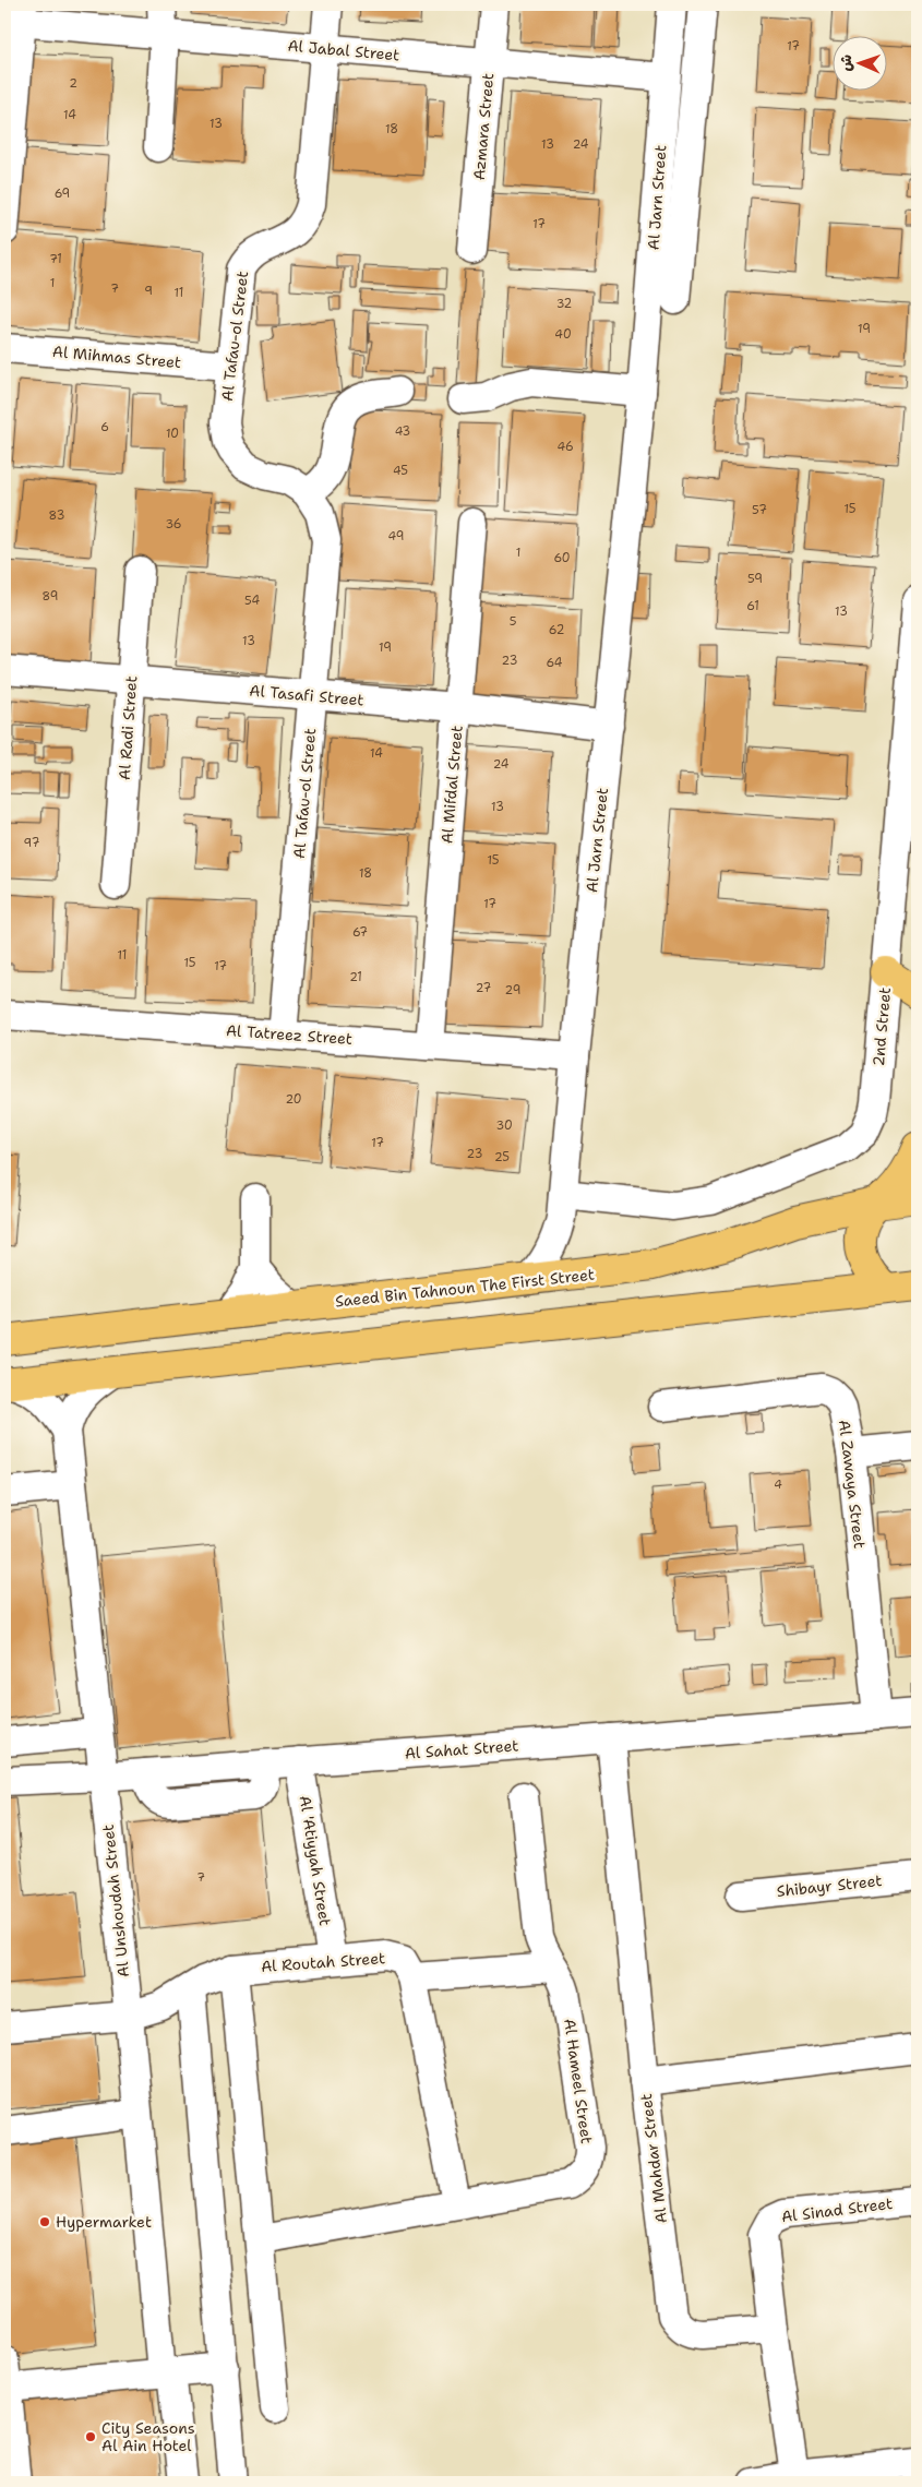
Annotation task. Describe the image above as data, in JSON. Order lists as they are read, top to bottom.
{
  "streets": {
    "main road": ["Saeed Bin Tahnoun The First Street"],
    "street": [
      "Al Jabal Street",
      "Azmara Street",
      "Al Jarn Street",
      "Al Tafau-ol Street",
      "Al Mihmas Street",
      "Al Tasafi Street",
      "Al Radi Street",
      "Al Mifdal Street",
      "2nd Street",
      "Al Tatreez Street",
      "Al Zawaya Street",
      "Al Sahat Street",
      "Al 'Atiyyah Street",
      "Shibayr Street",
      "Al Unshoudah Street",
      "Al Routah Street",
      "Al Hameel Street",
      "Al Mahdar Street",
      "Al Sinad Street"
    ]
  },
  "crossings": [
    ["Al Jabal Street", "Azmara Street"],
    ["Al Jabal Street", "Al Jarn Street"],
    ["Al Jabal Street", "Al Tafau-ol Street"],
    ["Al Jarn Street", "Al Tasafi Street"],
    ["Al Jarn Street", "2nd Street"],
    ["Al Jarn Street", "Al Tatreez Street"],
    ["Al Jarn Street", "Saeed Bin Tahnoun The First Street"],
    ["Al Tafau-ol Street", "Al Mihmas Street"],
    ["Al Tafau-ol Street", "Al Tasafi Street"],
    ["Al Tafau-ol Street", "Al Tatreez Street"],
    ["Al Tasafi Street", "Al Radi Street"],
    ["Al Tasafi Street", "Al Mifdal Street"],
    ["Al Mifdal Street", "Al Tatreez Street"],
    ["Al Zawaya Street", "Al Sahat Street"],
    ["Al Sahat Street", "Al 'Atiyyah Street"],
    ["Al Sahat Street", "Al Unshoudah Street"],
    ["Al Sahat Street", "Al Mahdar Street"],
    ["Al 'Atiyyah Street", "Al Routah Street"],
    ["Al Unshoudah Street", "Al Routah Street"],
    ["Al Routah Street", "Al Hameel Street"],
    ["Al Mahdar Street", "Al Sinad Street"]
  ],
  "places": ["Hypermarket", "City Seasons Al Ain Hotel"],
  "house_numbers": [
    "17",
    "2",
    "14",
    "13",
    "18",
    "13",
    "24",
    "69",
    "17",
    "71",
    "1",
    "7",
    "9",
    "11",
    "32",
    "19",
    "40",
    "6",
    "43",
    "10",
    "46",
    "45",
    "15",
    "57",
    "83",
    "36",
    "49",
    "1",
    "60",
    "59",
    "89",
    "54",
    "61",
    "13",
    "5",
    "62",
    "13",
    "19",
    "23",
    "64",
    "14",
    "24",
    "13",
    "97",
    "15",
    "18",
    "17",
    "67",
    "11",
    "15",
    "17",
    "21",
    "27",
    "29",
    "20",
    "30",
    "17",
    "23",
    "25",
    "4",
    "7"
  ],
  "north": "left"
}
